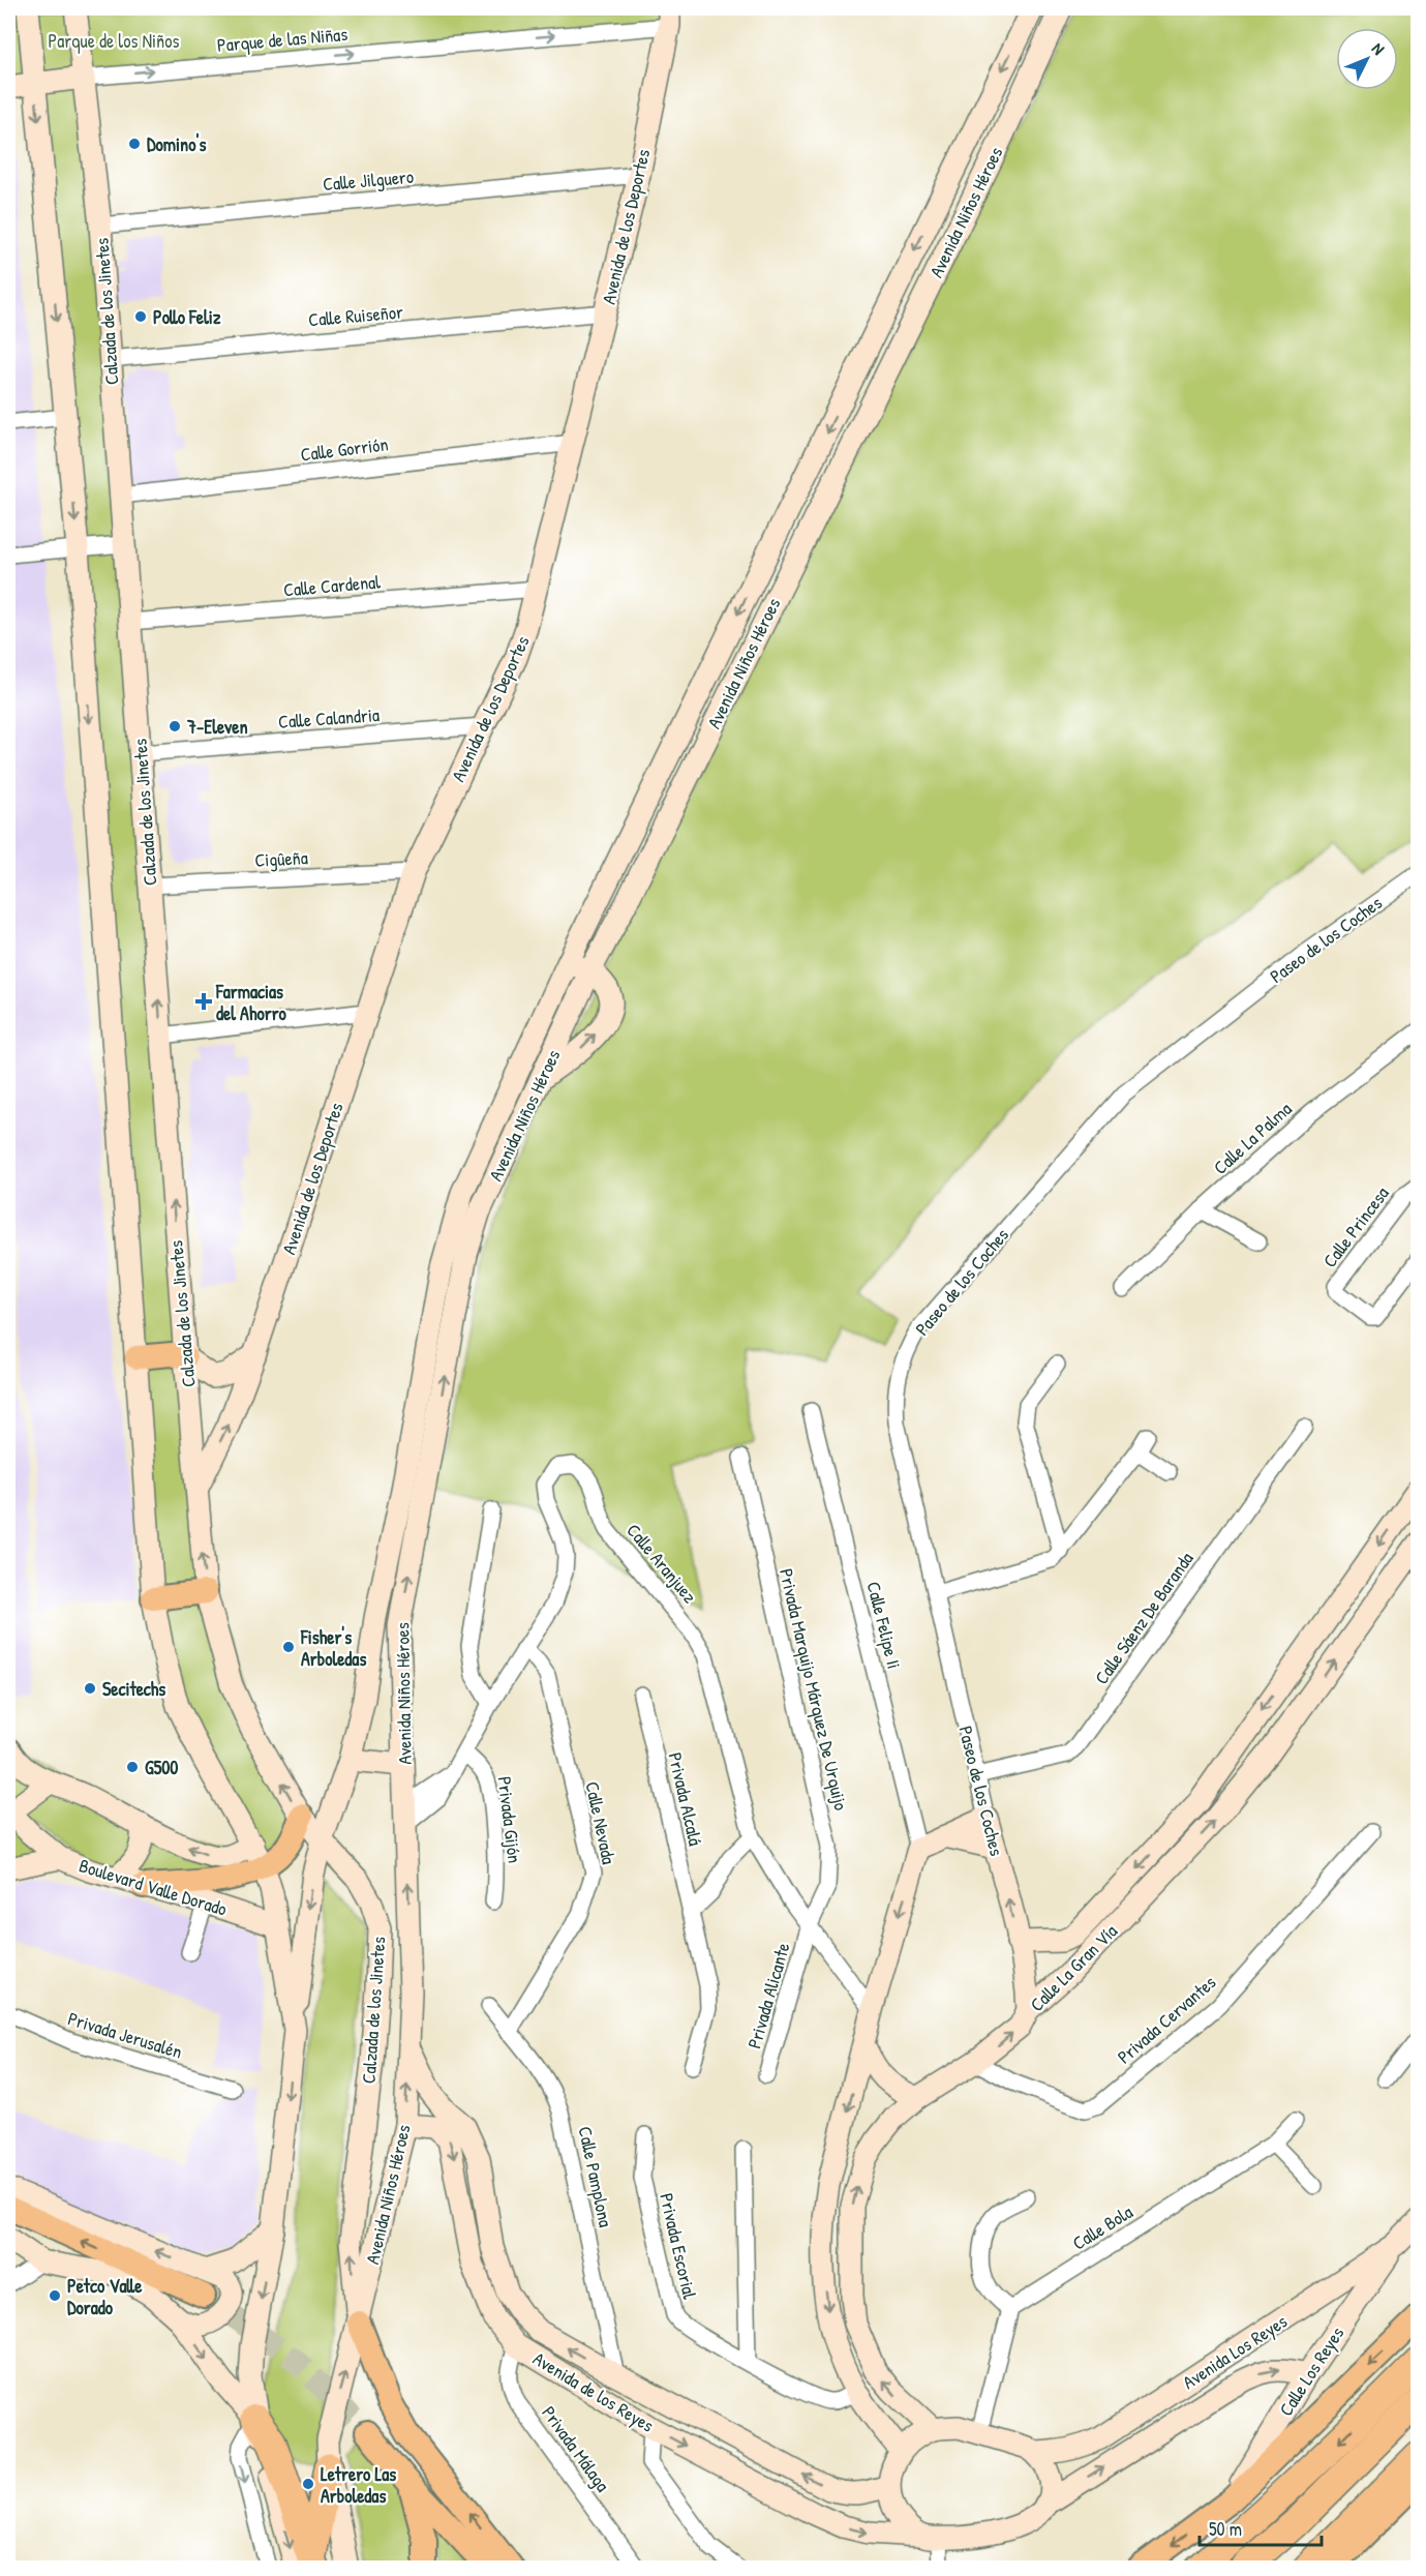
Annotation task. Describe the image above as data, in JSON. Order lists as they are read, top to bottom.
{
  "streets": {
    "main road": [
      "Avenida Niños Héroes",
      "Avenida de los Deportes",
      "Calzada de los Jinetes",
      "Paseo de los Coches",
      "Boulevard Valle Dorado",
      "Calle La Gran Vía",
      "Avenida Los Reyes",
      "Calle Los Reyes",
      "Avenida de los Reyes"
    ],
    "street": [
      "Parque de las Niñas",
      "Calle Jilguero",
      "Calle Ruiseñor",
      "Calle Gorrión",
      "Calle Cardenal",
      "Calle Calandria",
      "Cigûeña",
      "Calle La Palma",
      "Calle Princesa",
      "Calle Aranjuez",
      "Calle Sáenz De Baranda",
      "Calle Felipe Ii",
      "Privada Marquijo Márquez De Urquijo",
      "Privada Alcalá",
      "Privada Gijón",
      "Calle Nevada",
      "Privada Alicante",
      "Privada Cervantes",
      "Privada Jerusalén",
      "Calle Pamplona",
      "Calle Bola",
      "Privada Escorial",
      "Privada Málaga"
    ]
  },
  "crossings": [
    ["Parque de las Niñas", "Avenida de los Deportes"],
    ["Parque de las Niñas", "Calzada de los Jinetes"],
    ["Calle Jilguero", "Avenida de los Deportes"],
    ["Calle Jilguero", "Calzada de los Jinetes"],
    ["Avenida Niños Héroes", "Calzada de los Jinetes"],
    ["Avenida Niños Héroes", "Calle Aranjuez"],
    ["Avenida Niños Héroes", "Avenida de los Reyes"],
    ["Avenida de los Deportes", "Calzada de los Jinetes"],
    ["Avenida de los Deportes", "Calle Ruiseñor"],
    ["Avenida de los Deportes", "Calle Gorrión"],
    ["Avenida de los Deportes", "Calle Cardenal"],
    ["Avenida de los Deportes", "Calle Calandria"],
    ["Avenida de los Deportes", "Cigûeña"],
    ["Calzada de los Jinetes", "Calle Ruiseñor"],
    ["Calzada de los Jinetes", "Calle Gorrión"],
    ["Calzada de los Jinetes", "Calle Cardenal"],
    ["Calzada de los Jinetes", "Calle Calandria"],
    ["Calzada de los Jinetes", "Cigûeña"],
    ["Paseo de los Coches", "Calle Sáenz De Baranda"],
    ["Paseo de los Coches", "Calle La Gran Vía"],
    ["Calle Aranjuez", "Privada Marquijo Márquez De Urquijo"],
    ["Calle Aranjuez", "Privada Alcalá"],
    ["Calle Aranjuez", "Privada Gijón"],
    ["Calle Aranjuez", "Calle Nevada"],
    ["Calle Aranjuez", "Privada Alicante"],
    ["Privada Marquijo Márquez De Urquijo", "Privada Alicante"],
    ["Calle Nevada", "Calle Pamplona"],
    ["Calle La Gran Vía", "Privada Cervantes"],
    ["Calle La Gran Vía", "Avenida Los Reyes"],
    ["Calle La Gran Vía", "Avenida de los Reyes"],
    ["Calle Pamplona", "Avenida de los Reyes"],
    ["Avenida Los Reyes", "Calle Los Reyes"],
    ["Avenida Los Reyes", "Avenida de los Reyes"],
    ["Avenida de los Reyes", "Privada Málaga"]
  ],
  "one_way": ["Parque de las Niñas"],
  "parks": ["Parque de los Niños"],
  "places": {
    "other": [
      "Domino's",
      "Pollo Feliz",
      "7-Eleven",
      "Fisher's Arboledas",
      "Secitechs",
      "G500",
      "Petco Valle Dorado",
      "Letrero Las Arboledas"
    ],
    "health": ["Farmacias del Ahorro"]
  },
  "scale_bar": "50 m",
  "north": "top right"
}
